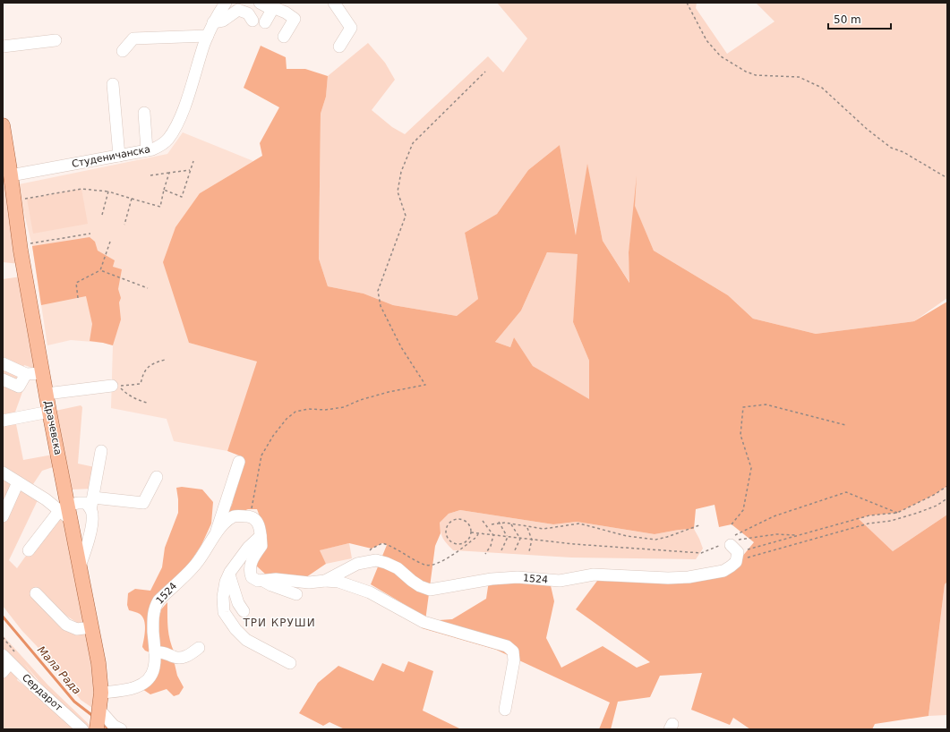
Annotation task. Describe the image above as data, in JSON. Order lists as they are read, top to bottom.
{
  "streets": {
    "main road": ["Драчевска"],
    "street": ["Студеничанска", "1524", "Сердарот"]
  },
  "crossings": [
    ["Студеничанска", "Драчевска"],
    ["Драчевска", "1524"]
  ],
  "districts": ["ТРИ КРУШИ"],
  "water": ["Мала Рада"],
  "scale_bar": "50 m"
}
